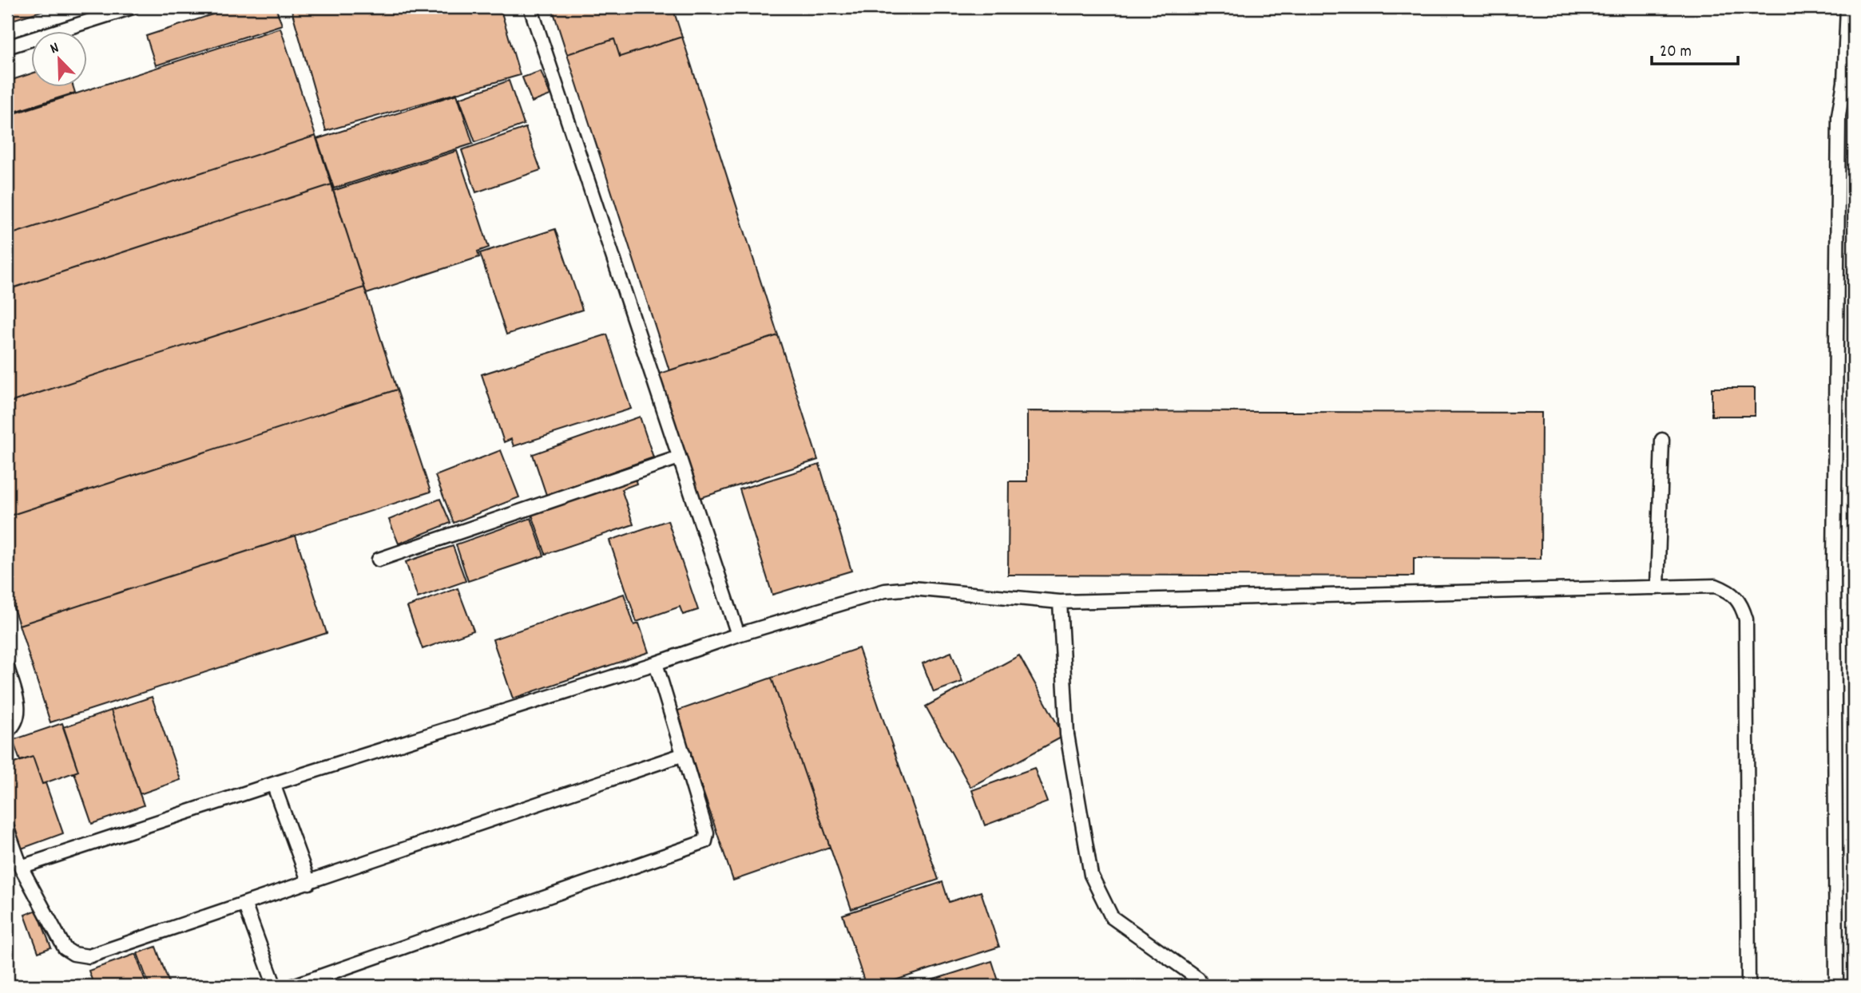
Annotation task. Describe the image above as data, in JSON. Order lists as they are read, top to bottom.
{
  "scale_bar": "20 m",
  "north": "top left"
}
